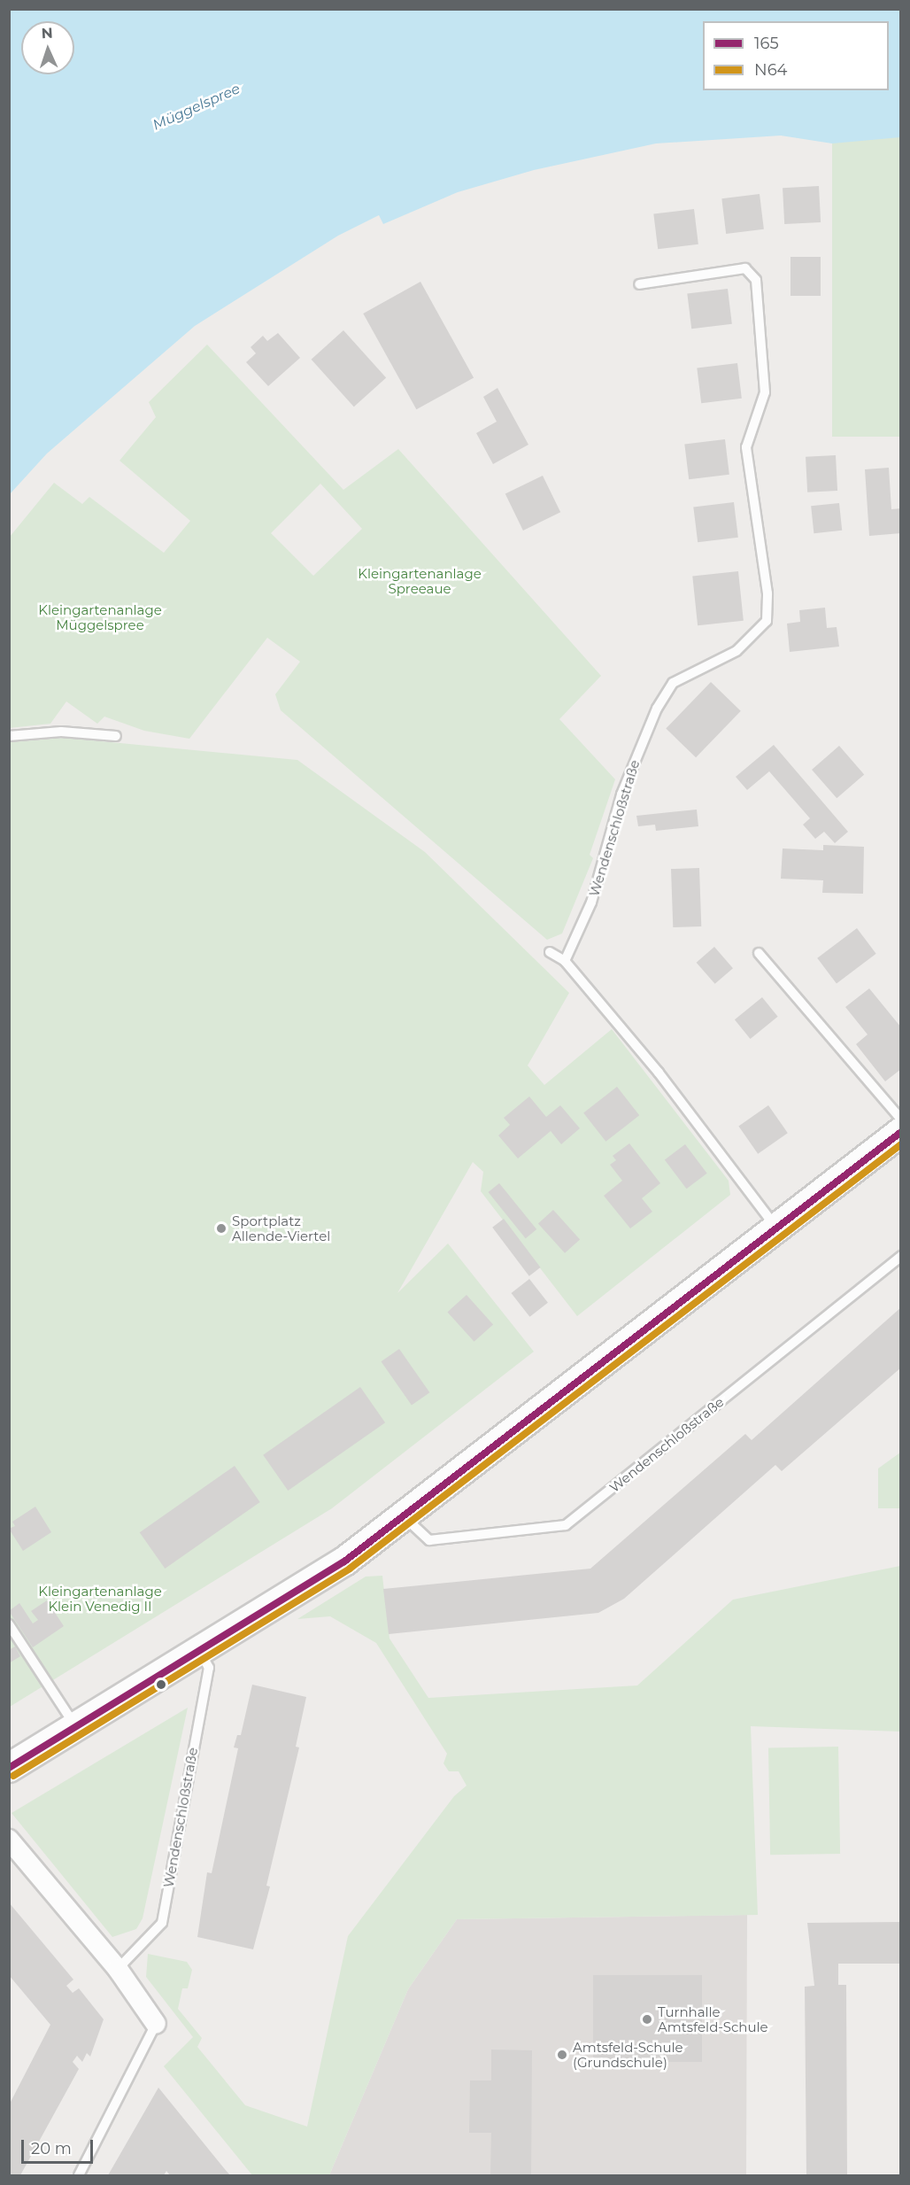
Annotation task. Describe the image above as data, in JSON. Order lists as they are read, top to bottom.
{
  "streets": {
    "lane": ["Wendenschloßstraße"]
  },
  "water": ["Müggelspree"],
  "parks": ["Kleingartenanlage Spreeaue", "Kleingartenanlage Müggelspree", "Kleingartenanlage Klein Venedig II"],
  "places": ["Sportplatz Allende-Viertel", "Turnhalle Amtsfeld-Schule", "Amtsfeld-Schule (Grundschule)"],
  "lines": ["transit line 165", "transit line N64"],
  "legend": ["165", "N64"],
  "scale_bar": "20 m",
  "north": "top"
}
